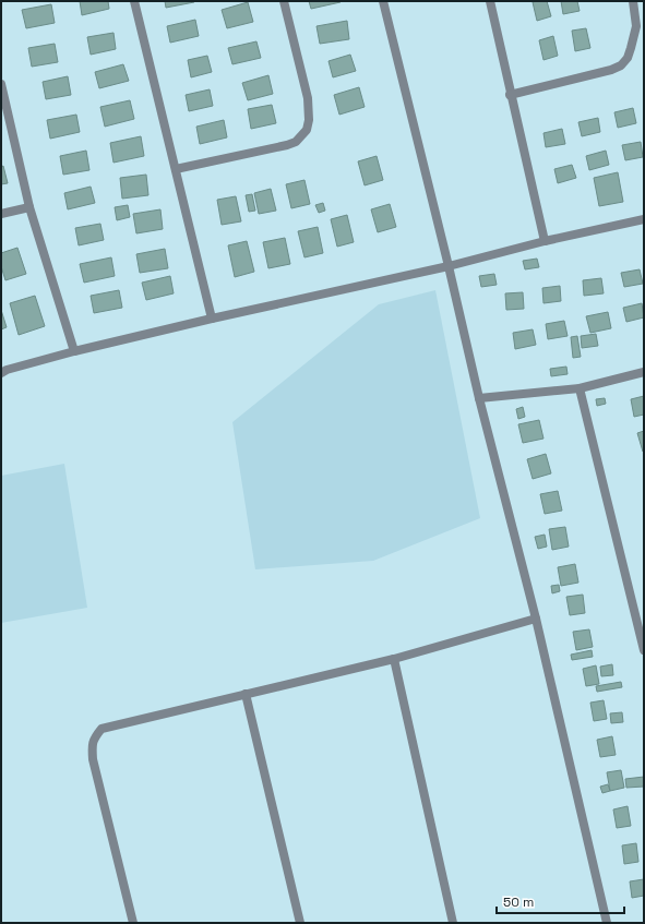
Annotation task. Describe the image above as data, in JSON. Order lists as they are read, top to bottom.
{
  "scale_bar": "50 m"
}
